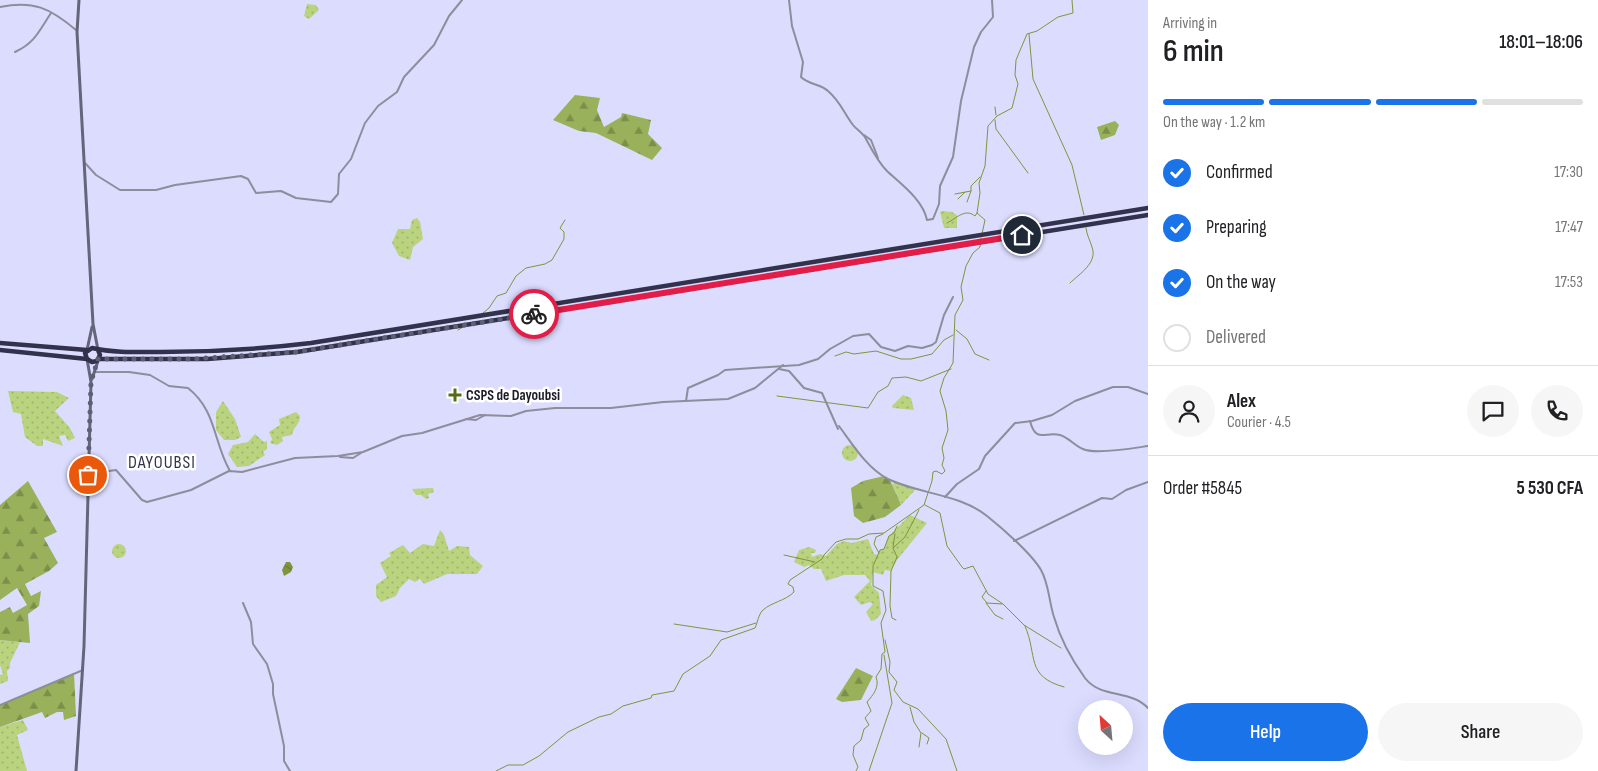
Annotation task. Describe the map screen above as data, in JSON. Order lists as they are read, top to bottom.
{
  "districts": ["DAYOUBSI"],
  "places": {
    "health": ["CSPS de Dayoubsi"]
  },
  "north": "top left",
  "page": {
    "heading": ["6 min", "Arriving in", "18:01–18:06"],
    "panel": [
      "Alex",
      "Courier · 4.5",
      "Order #5845",
      "5 530 CFA"
    ],
    "bar": "On the way · 1.2 km",
    "list": [
      ["Confirmed", "17:30"],
      ["Preparing", "17:47"],
      ["On the way", "17:53"],
      "Delivered"
    ],
    "buttons": ["Help", "Share"]
  }
}
